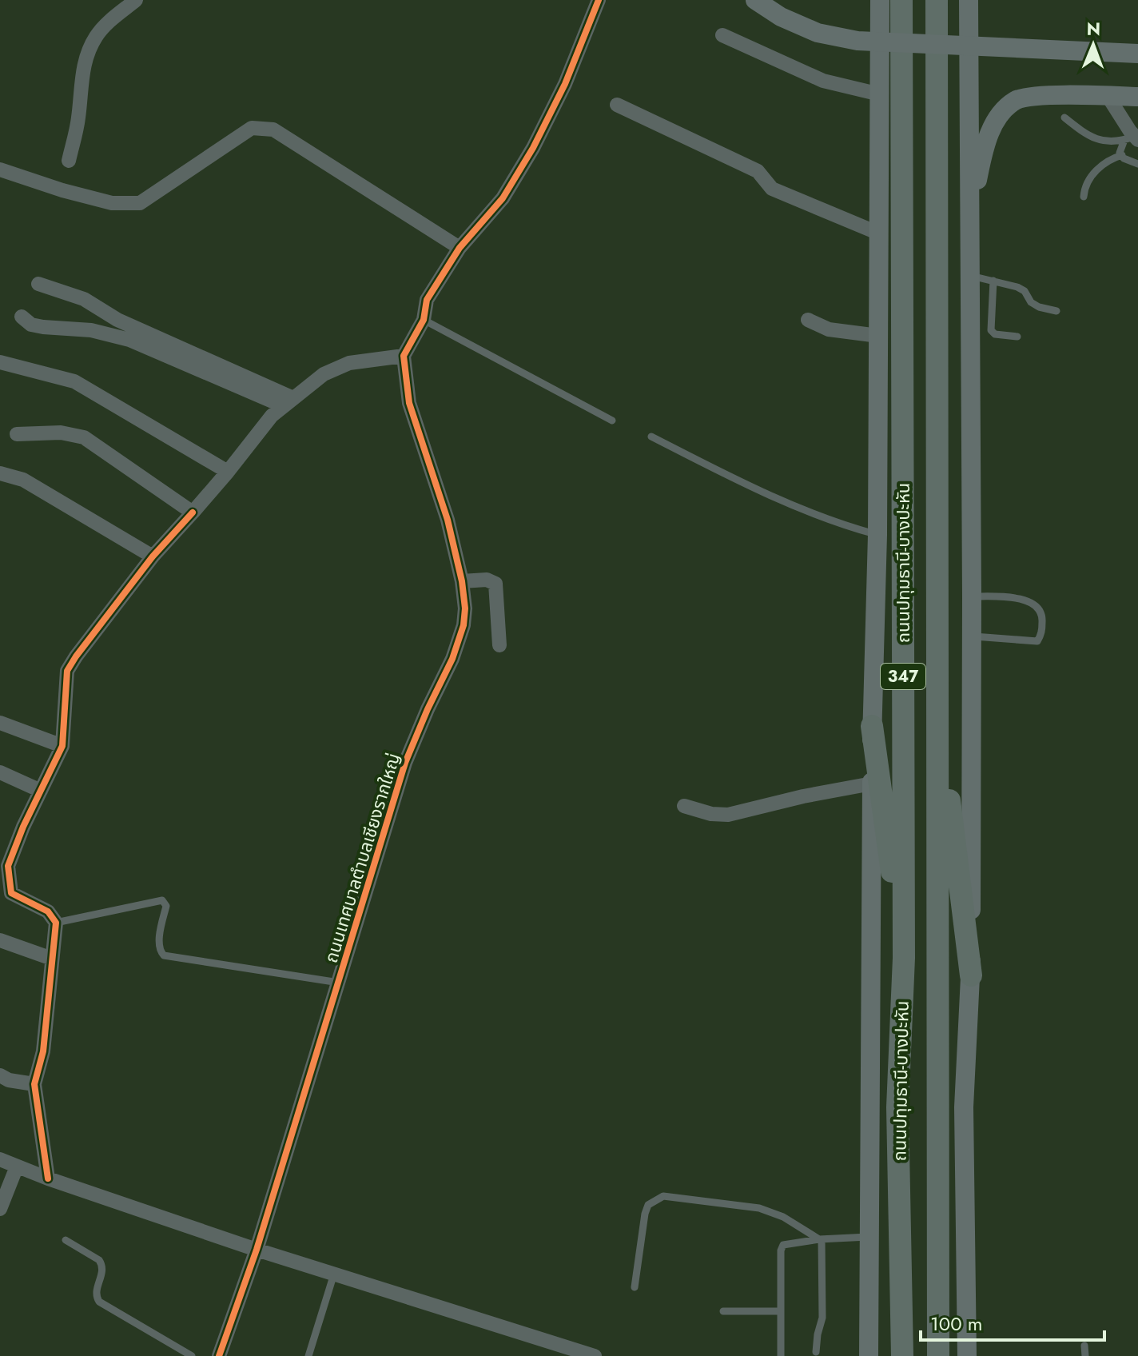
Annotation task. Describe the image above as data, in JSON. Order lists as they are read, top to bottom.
{
  "streets": {
    "main road": ["ถนนปทุมธานี-บางปะหัน", "347"],
    "street": ["ถนนเทศบาลตำบลเชียงรากใหญ่"]
  },
  "scale_bar": "100 m",
  "north": "top"
}
